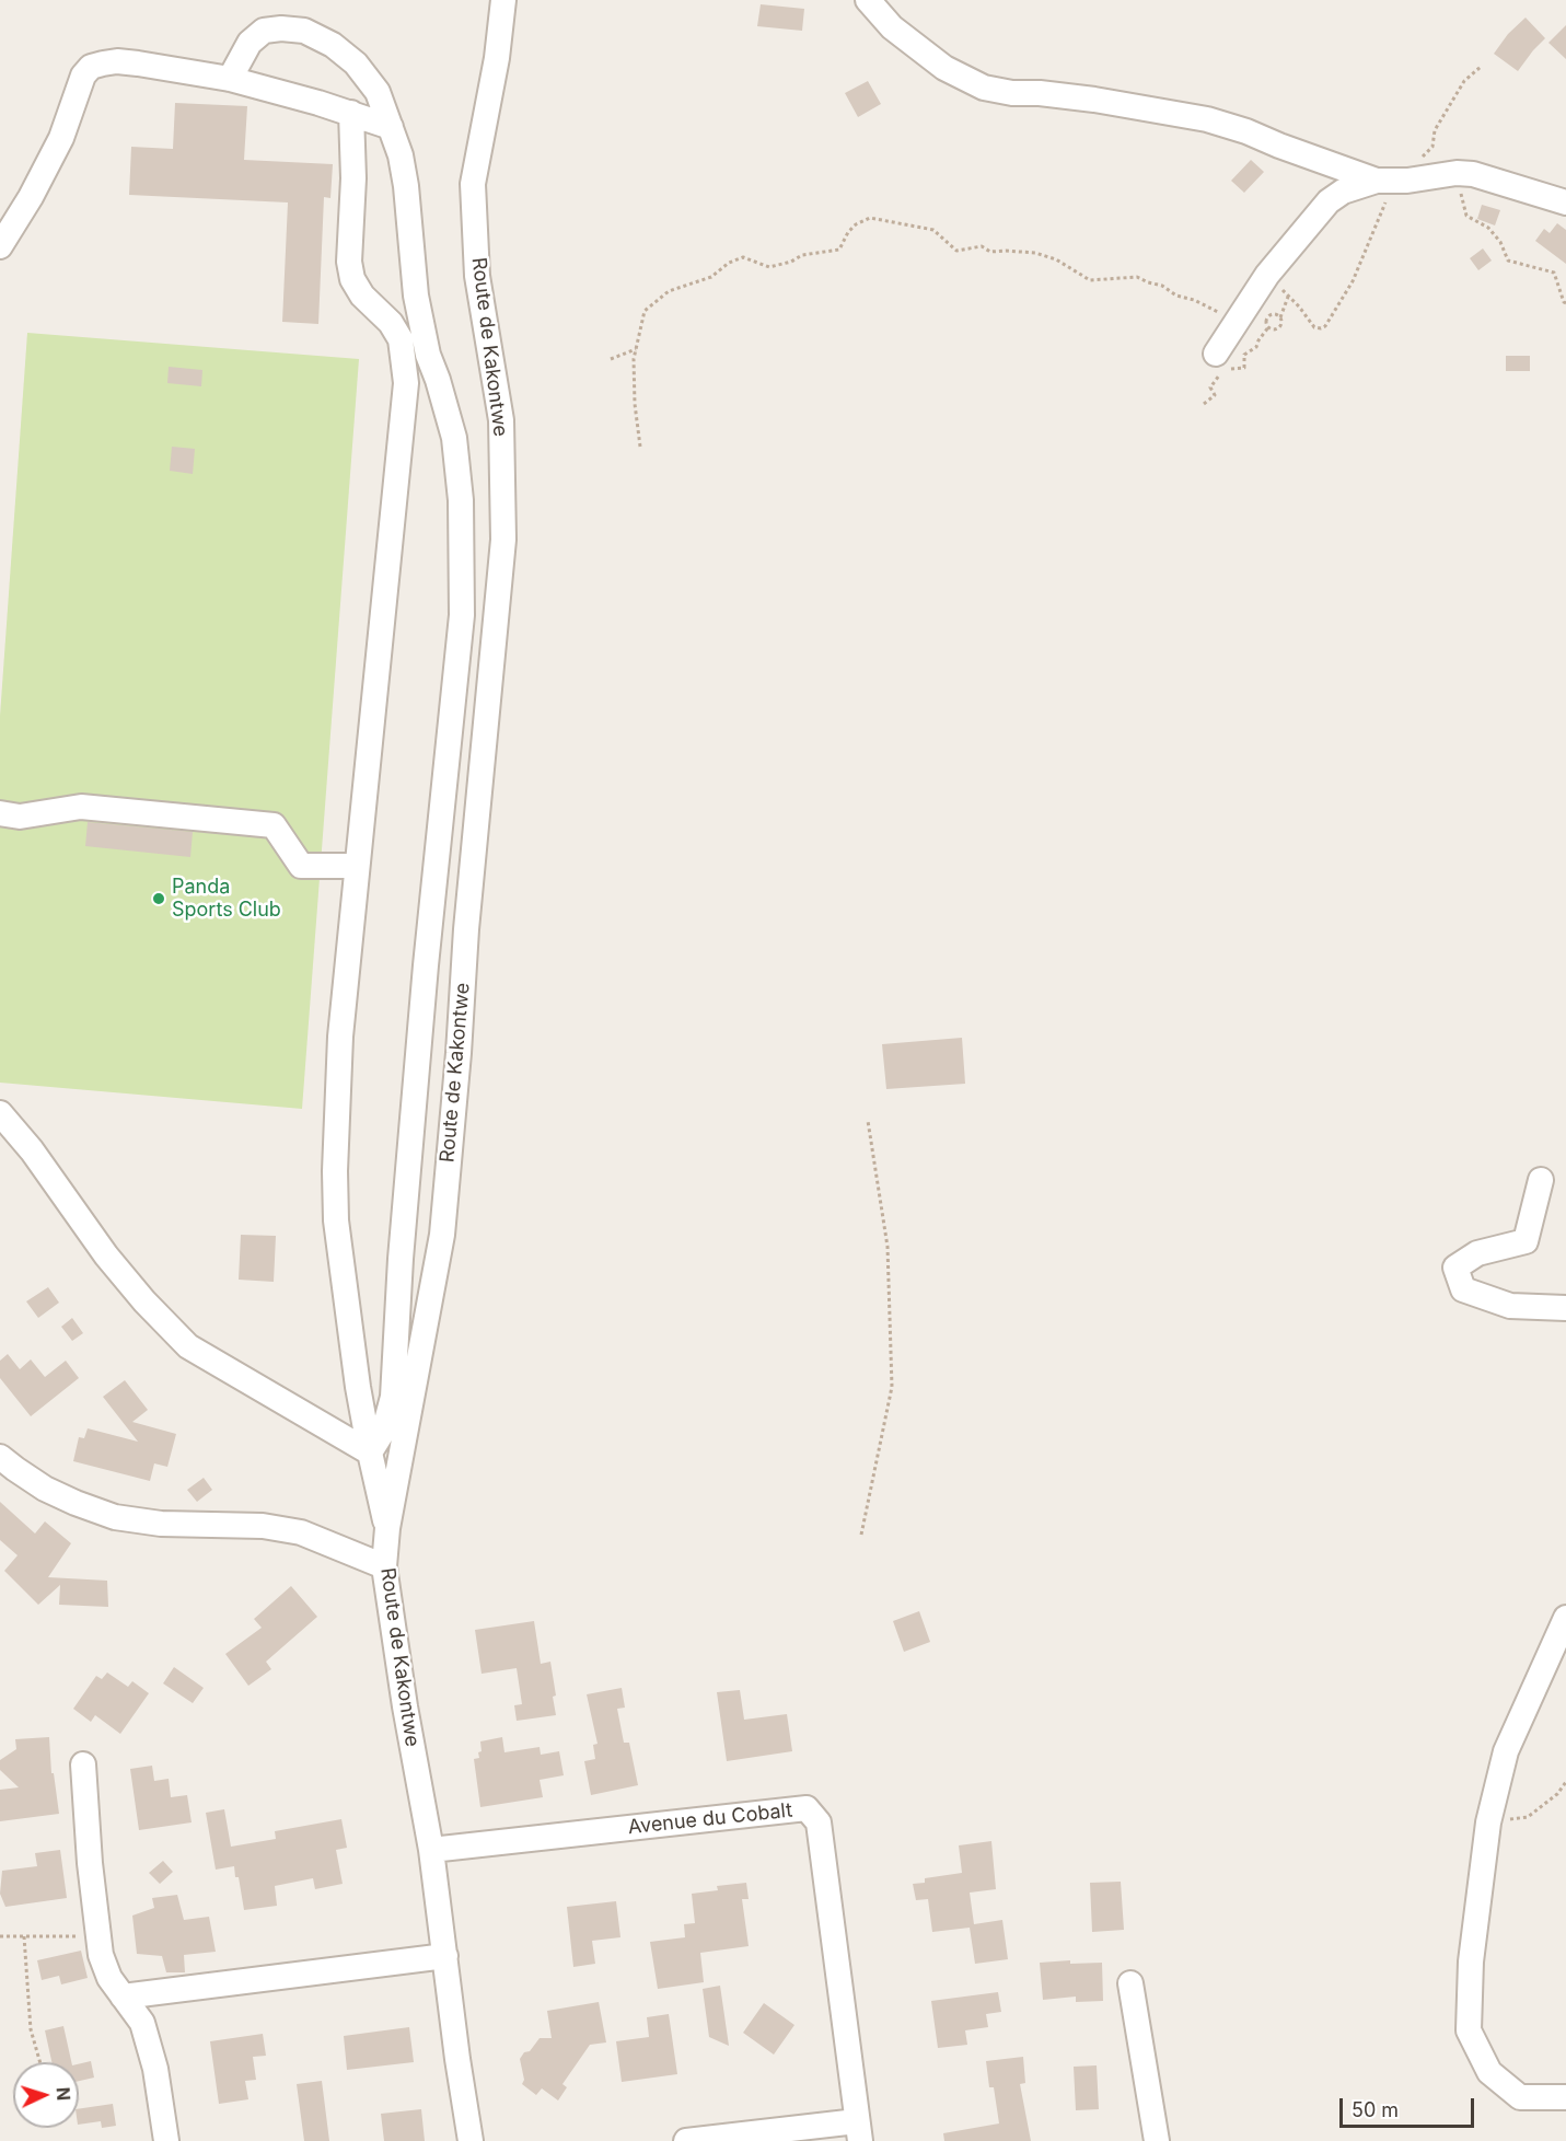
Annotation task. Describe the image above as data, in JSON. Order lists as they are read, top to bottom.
{
  "streets": {
    "street": ["Route de Kakontwe", "Avenue du Cobalt"]
  },
  "crossings": [
    ["Route de Kakontwe", "Avenue du Cobalt"]
  ],
  "places": ["Panda Sports Club"],
  "scale_bar": "50 m",
  "north": "right"
}
